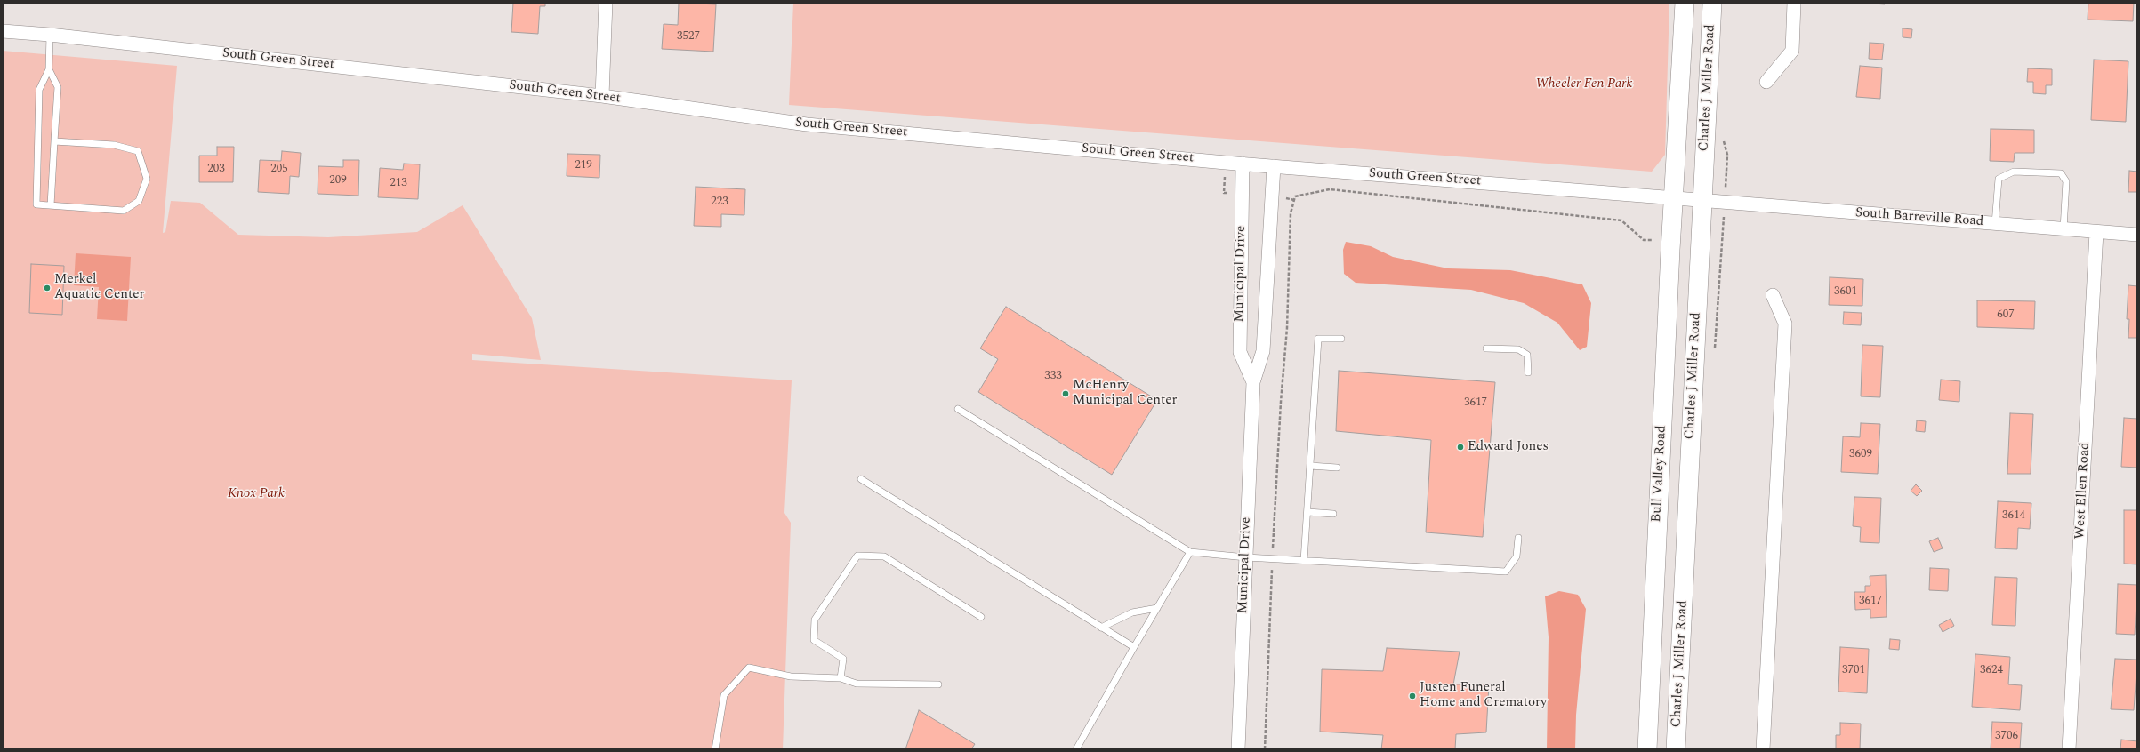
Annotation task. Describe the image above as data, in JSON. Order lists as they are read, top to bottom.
{
  "streets": {
    "street": [
      "South Green Street",
      "Charles J Miller Road",
      "South Barreville Road",
      "Municipal Drive",
      "Bull Valley Road",
      "West Ellen Road"
    ]
  },
  "crossings": [
    ["South Green Street", "Charles J Miller Road"],
    ["South Green Street", "South Barreville Road"],
    ["South Green Street", "Municipal Drive"],
    ["South Green Street", "Bull Valley Road"],
    ["Charles J Miller Road", "South Barreville Road"],
    ["Charles J Miller Road", "Bull Valley Road"],
    ["South Barreville Road", "West Ellen Road"]
  ],
  "parks": ["Wheeler Fen Park", "Knox Park"],
  "places": [
    "Merkel Aquatic Center",
    "McHenry Municipal Center",
    "Edward Jones",
    "Justen Funeral Home and Crematory"
  ],
  "house_numbers": [
    "3527",
    "219",
    "203",
    "205",
    "209",
    "213",
    "223",
    "3601",
    "607",
    "333",
    "3617",
    "3609",
    "3614",
    "3617",
    "3701",
    "3624",
    "3706"
  ]
}
